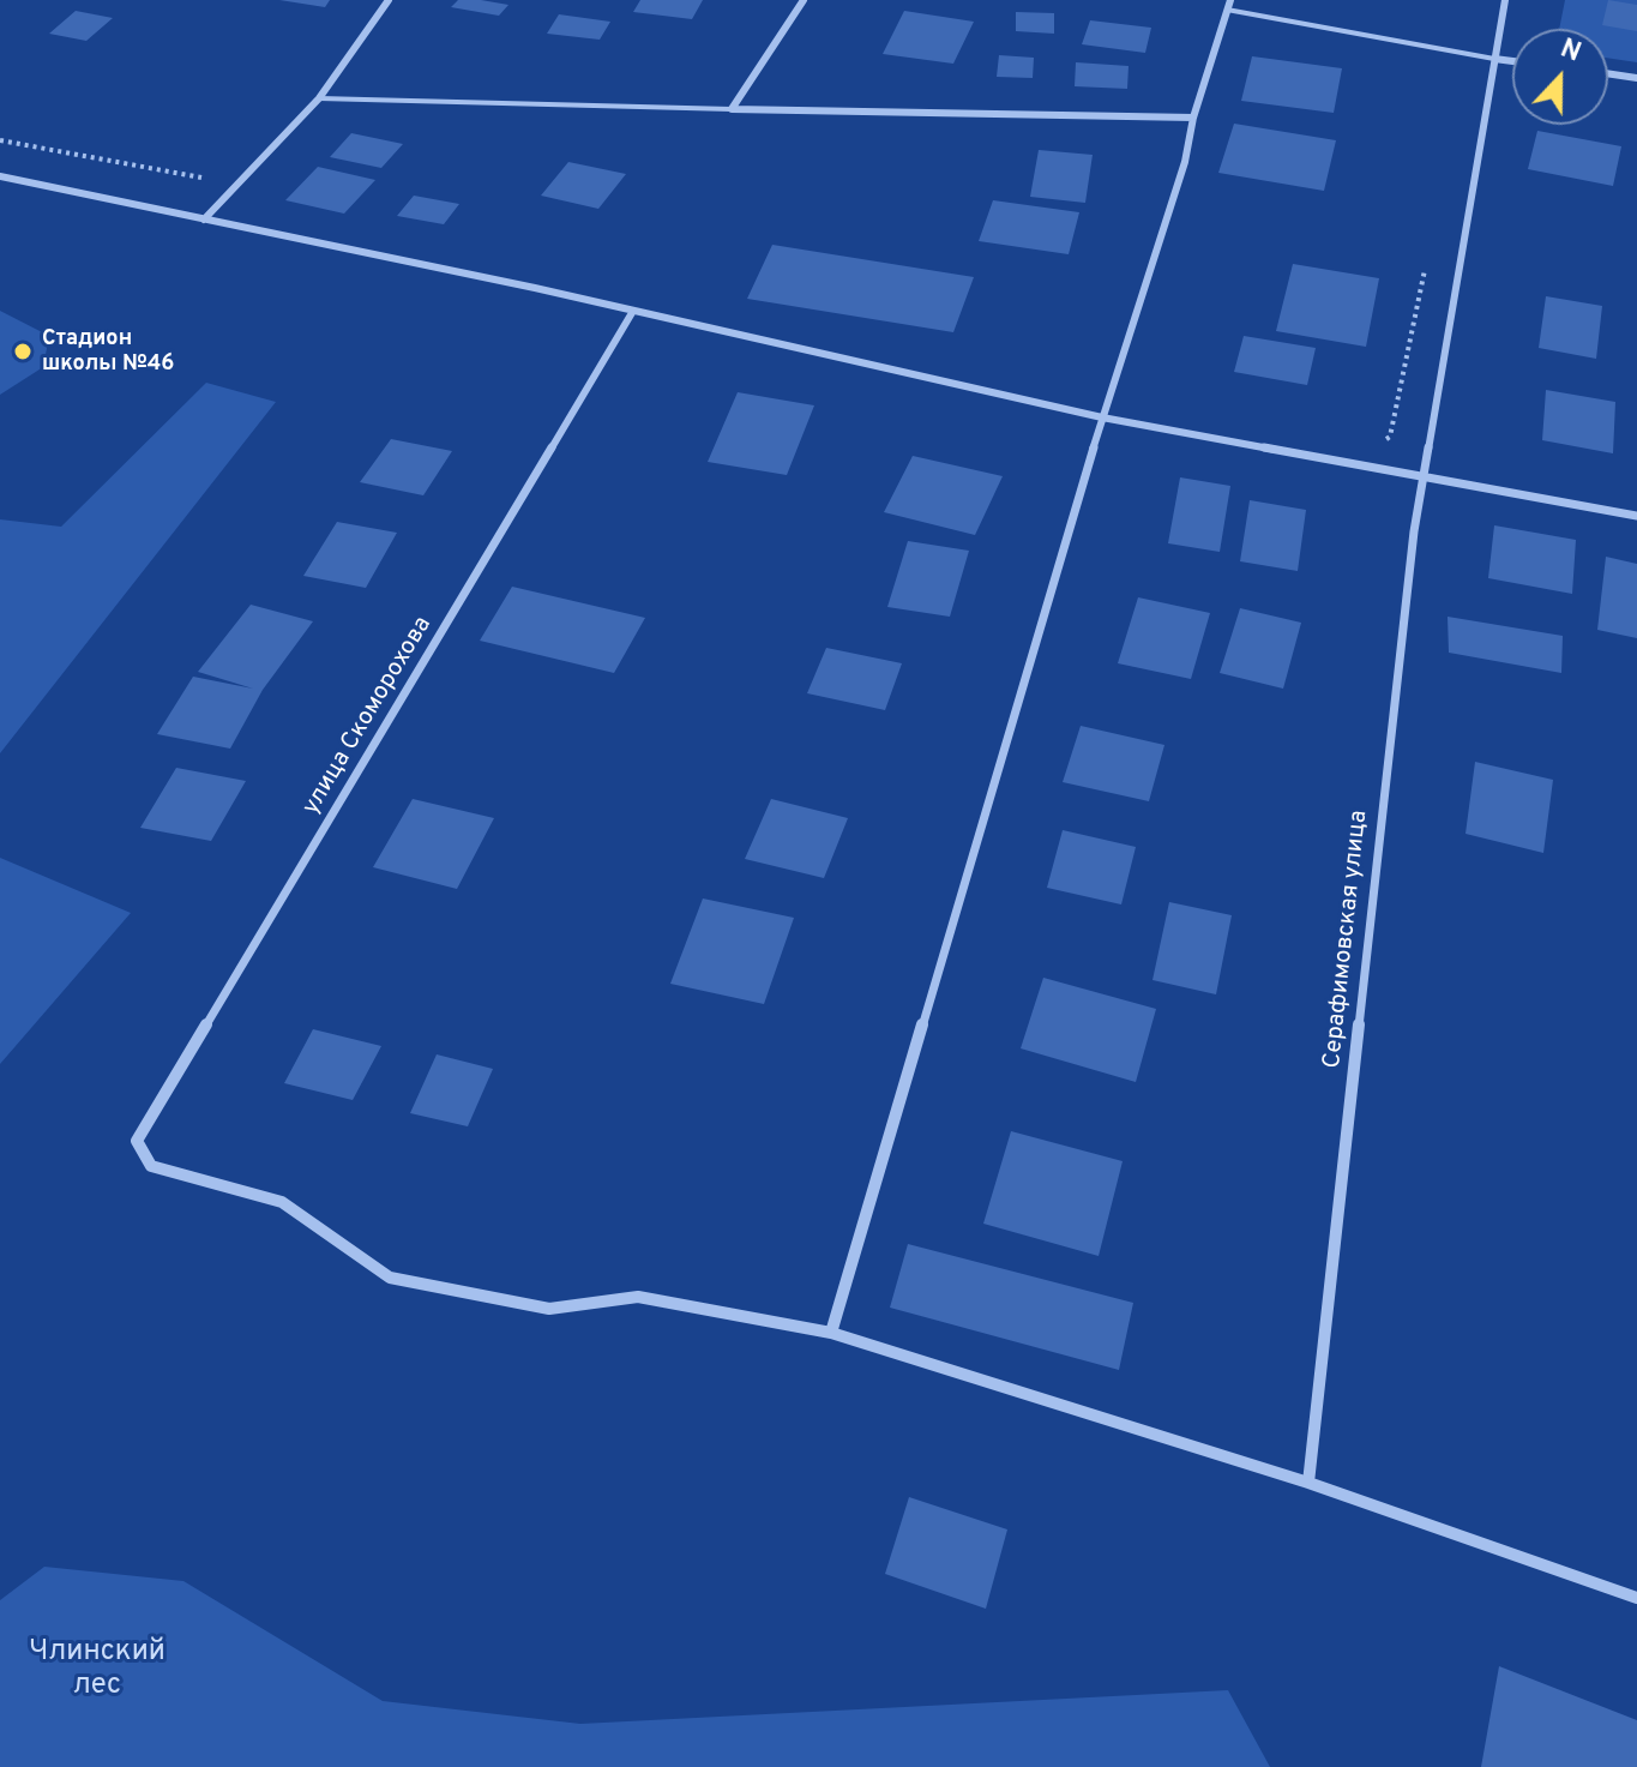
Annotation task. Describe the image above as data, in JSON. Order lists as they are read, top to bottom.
{
  "streets": {
    "street": ["улица Скоморохова", "Серафимовская улица"]
  },
  "parks": ["Члинский лес"],
  "places": ["Стадион школы №46"],
  "north": "top"
}
